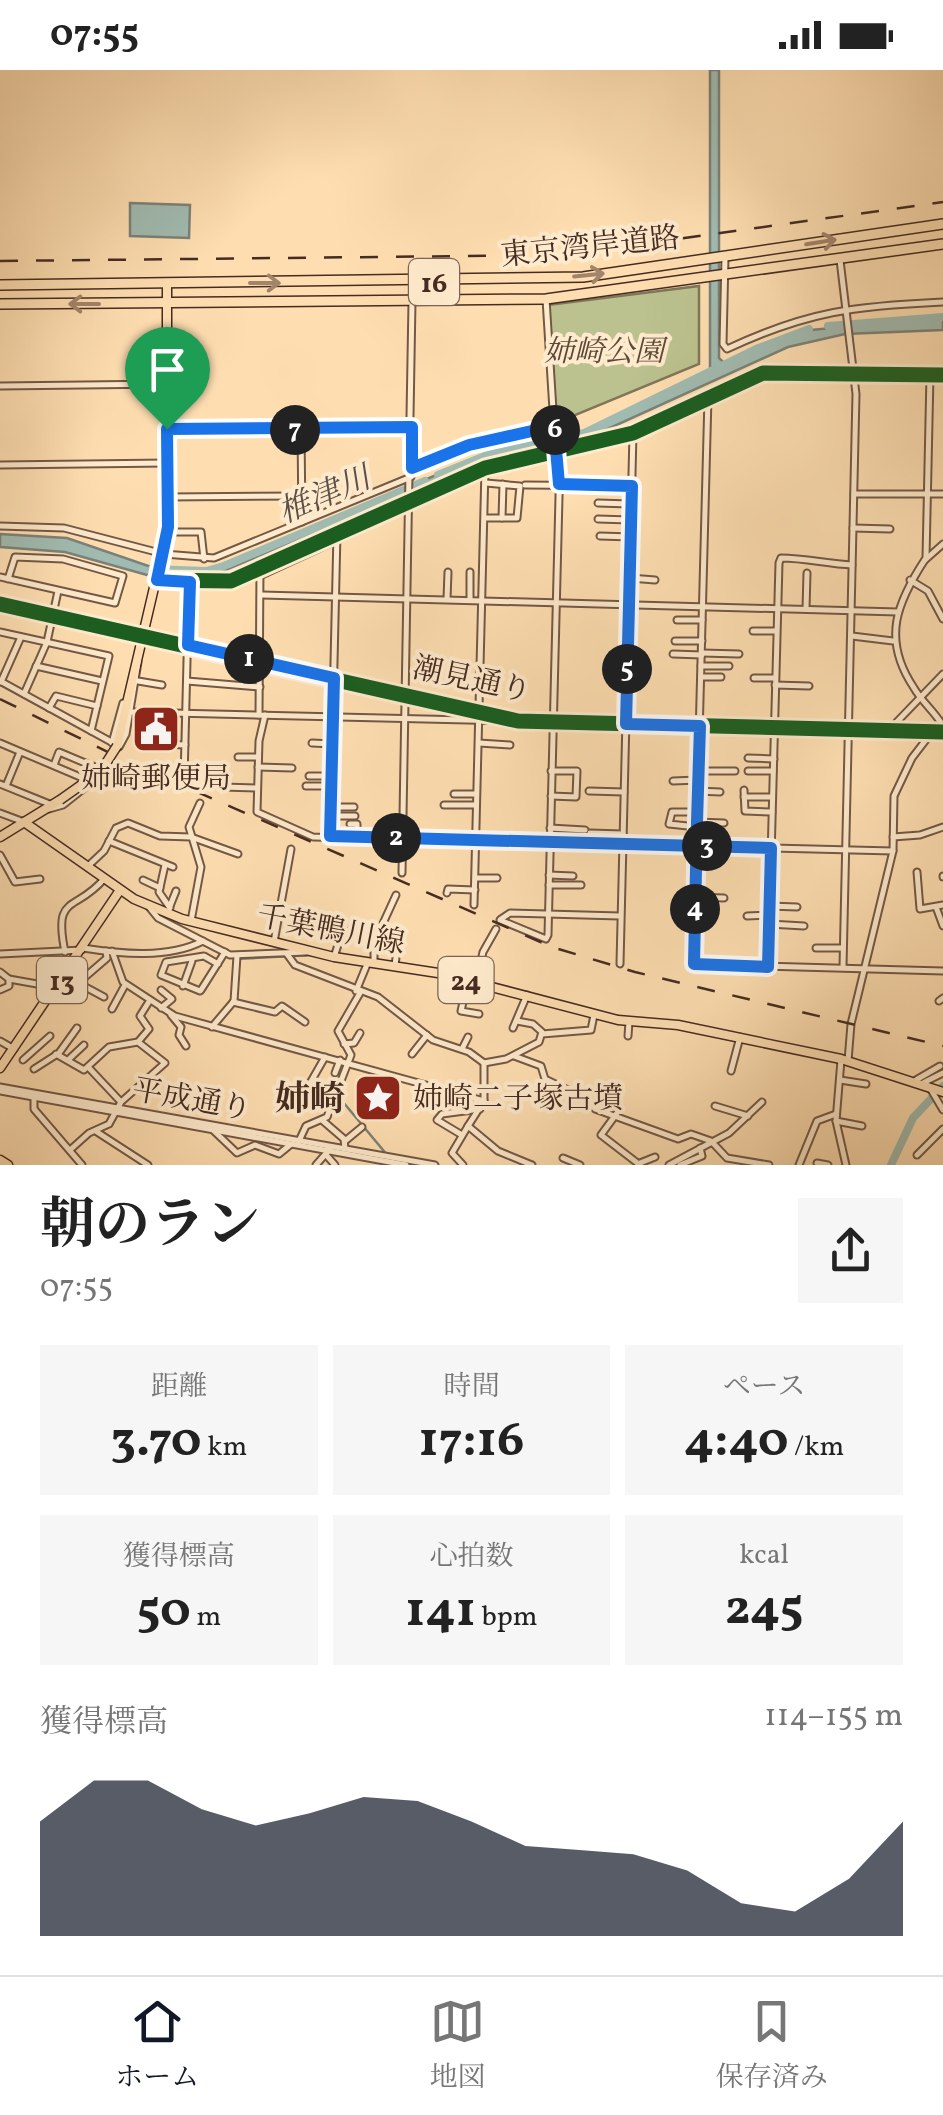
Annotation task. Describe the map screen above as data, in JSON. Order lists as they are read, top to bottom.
{
  "streets": {
    "highway": ["東京湾岸道路", "16"],
    "main road": ["千葉鴨川線", "13", "24"],
    "street": ["潮見通り", "平成通り"]
  },
  "crossings": [
    ["千葉鴨川線", "13"]
  ],
  "districts": ["姉崎"],
  "water": ["椎津川"],
  "parks": ["姉崎公園"],
  "places": {
    "public building": ["姉崎郵便局"],
    "place": ["姉崎二子塚古墳"]
  },
  "page": {
    "status": "07:55",
    "pins": [
      "6",
      "7",
      "1",
      "5",
      "2",
      "3",
      "4"
    ],
    "heading": ["朝のラン", "07:55"],
    "stats": [
      ["距離", "3.70 km"],
      ["時間", "17:16"],
      ["ペース", "4:40 /km"],
      ["獲得標高", "50 m"],
      ["心拍数", "141 bpm"],
      ["kcal", "245"]
    ],
    "chart": ["獲得標高", "114–155 m"],
    "tabs": ["ホーム", "地図", "保存済み"]
  }
}
